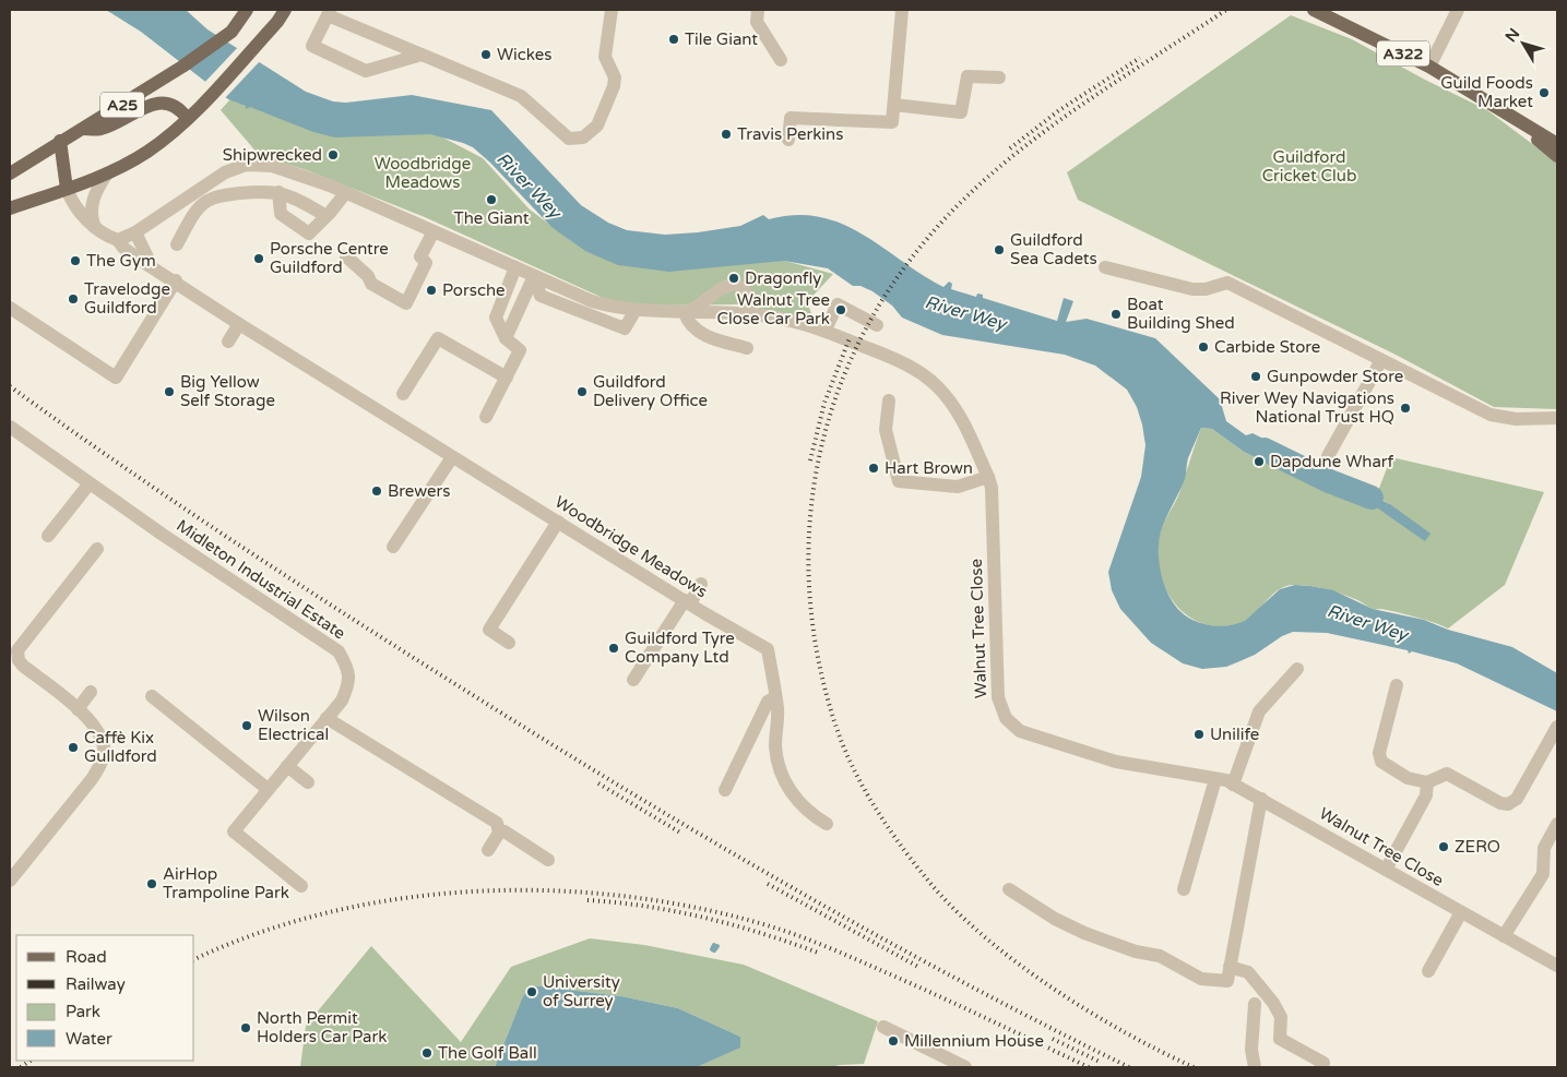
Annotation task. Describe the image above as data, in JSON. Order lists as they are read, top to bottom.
{
  "streets": {
    "main road": ["A322", "A25"],
    "street": ["Woodbridge Meadows", "Midleton Industrial Estate", "Walnut Tree Close"]
  },
  "water": ["River Wey"],
  "parks": ["Guildford Cricket Club", "Woodbridge Meadows"],
  "places": [
    "Tile Giant",
    "Wickes",
    "Guild Foods Market",
    "Travis Perkins",
    "Shipwrecked",
    "The Giant",
    "Guildford Sea Cadets",
    "Porsche Centre Guildford",
    "The Gym",
    "Dragonfly",
    "Porsche",
    "Travelodge Guildford",
    "Walnut Tree Close Car Park",
    "Boat Building Shed",
    "Carbide Store",
    "Gunpowder Store",
    "Big Yellow Self Storage",
    "Guildford Delivery Office",
    "River Wey Navigations National Trust HQ",
    "Dapdune Wharf",
    "Hart Brown",
    "Brewers",
    "Guildford Tyre Company Ltd",
    "Wilson Electrical",
    "Unilife",
    "Caffè Kix Gulldford",
    "ZERO",
    "AirHop Trampoline Park",
    "University of Surrey",
    "North Permit Holders Car Park",
    "Millennium House",
    "The Golf Ball"
  ],
  "legend": [
    "Road",
    "Railway",
    "Park",
    "Water"
  ],
  "north": "top left"
}
